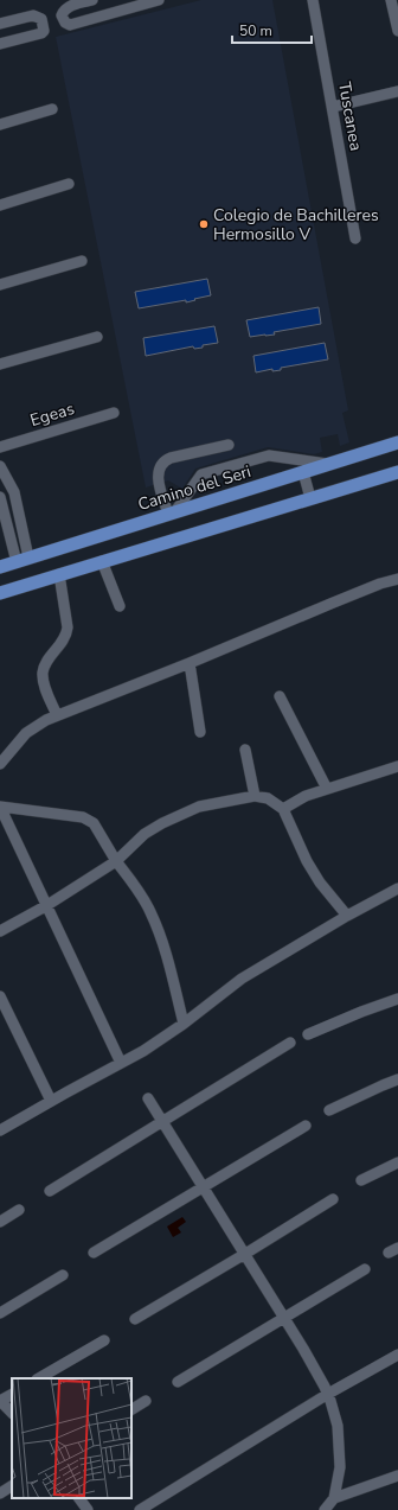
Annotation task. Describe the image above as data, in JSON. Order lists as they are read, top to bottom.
{
  "streets": {
    "main road": ["Camino del Seri"],
    "street": ["Tuscanea", "Egeas"]
  },
  "places": ["Colegio de Bachilleres Hermosillo V"],
  "scale_bar": "50 m"
}
